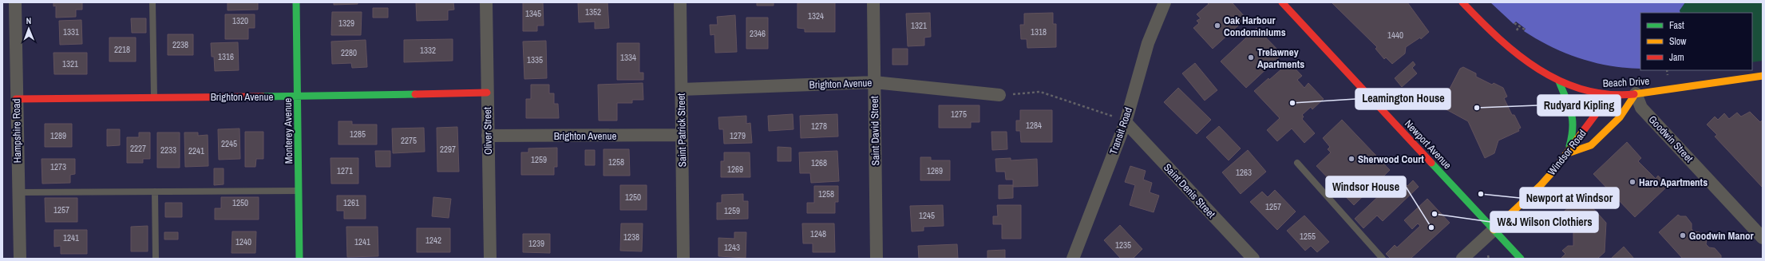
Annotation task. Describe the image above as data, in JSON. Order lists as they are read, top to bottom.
{
  "streets": {
    "street": [
      "Beach Drive",
      "Brighton Avenue",
      "Saint Patrick Street",
      "Hampshire Road",
      "Monterey Avenue",
      "Oliver Street",
      "Saint David Street",
      "Transit Road",
      "Goodwin Street",
      "Newport Avenue",
      "Windsor Road",
      "Saint Denis Street"
    ]
  },
  "crossings": [
    ["Beach Drive", "Goodwin Street"],
    ["Beach Drive", "Windsor Road"],
    ["Brighton Avenue", "Saint Patrick Street"],
    ["Brighton Avenue", "Hampshire Road"],
    ["Brighton Avenue", "Monterey Avenue"],
    ["Brighton Avenue", "Oliver Street"],
    ["Brighton Avenue", "Saint David Street"],
    ["Transit Road", "Saint Denis Street"],
    ["Newport Avenue", "Windsor Road"]
  ],
  "places": [
    "Oak Harbour Condominiums",
    "Trelawney Apartments",
    "Leamington House",
    "Rudyard Kipling",
    "Sherwood Court",
    "Haro Apartments",
    "Newport at Windsor",
    "W&J Wilson Clothiers",
    "Windsor House",
    "Goodwin Manor"
  ],
  "house_numbers": [
    "1352",
    "1345",
    "1324",
    "1320",
    "1329",
    "1321",
    "1331",
    "1318",
    "2346",
    "1440",
    "2238",
    "2218",
    "1332",
    "2280",
    "1316",
    "1334",
    "1335",
    "1321",
    "1275",
    "1284",
    "1278",
    "1285",
    "1289",
    "1279",
    "2275",
    "2245",
    "2227",
    "2297",
    "2233",
    "2241",
    "1259",
    "1258",
    "1268",
    "1273",
    "1269",
    "1271",
    "1269",
    "1263",
    "1258",
    "1250",
    "1250",
    "1261",
    "1257",
    "1257",
    "1259",
    "1245",
    "1248",
    "1255",
    "1238",
    "1241",
    "1242",
    "1240",
    "1241",
    "1239",
    "1235",
    "1243"
  ],
  "legend": ["Fast", "Slow", "Jam"],
  "north": "top"
}
